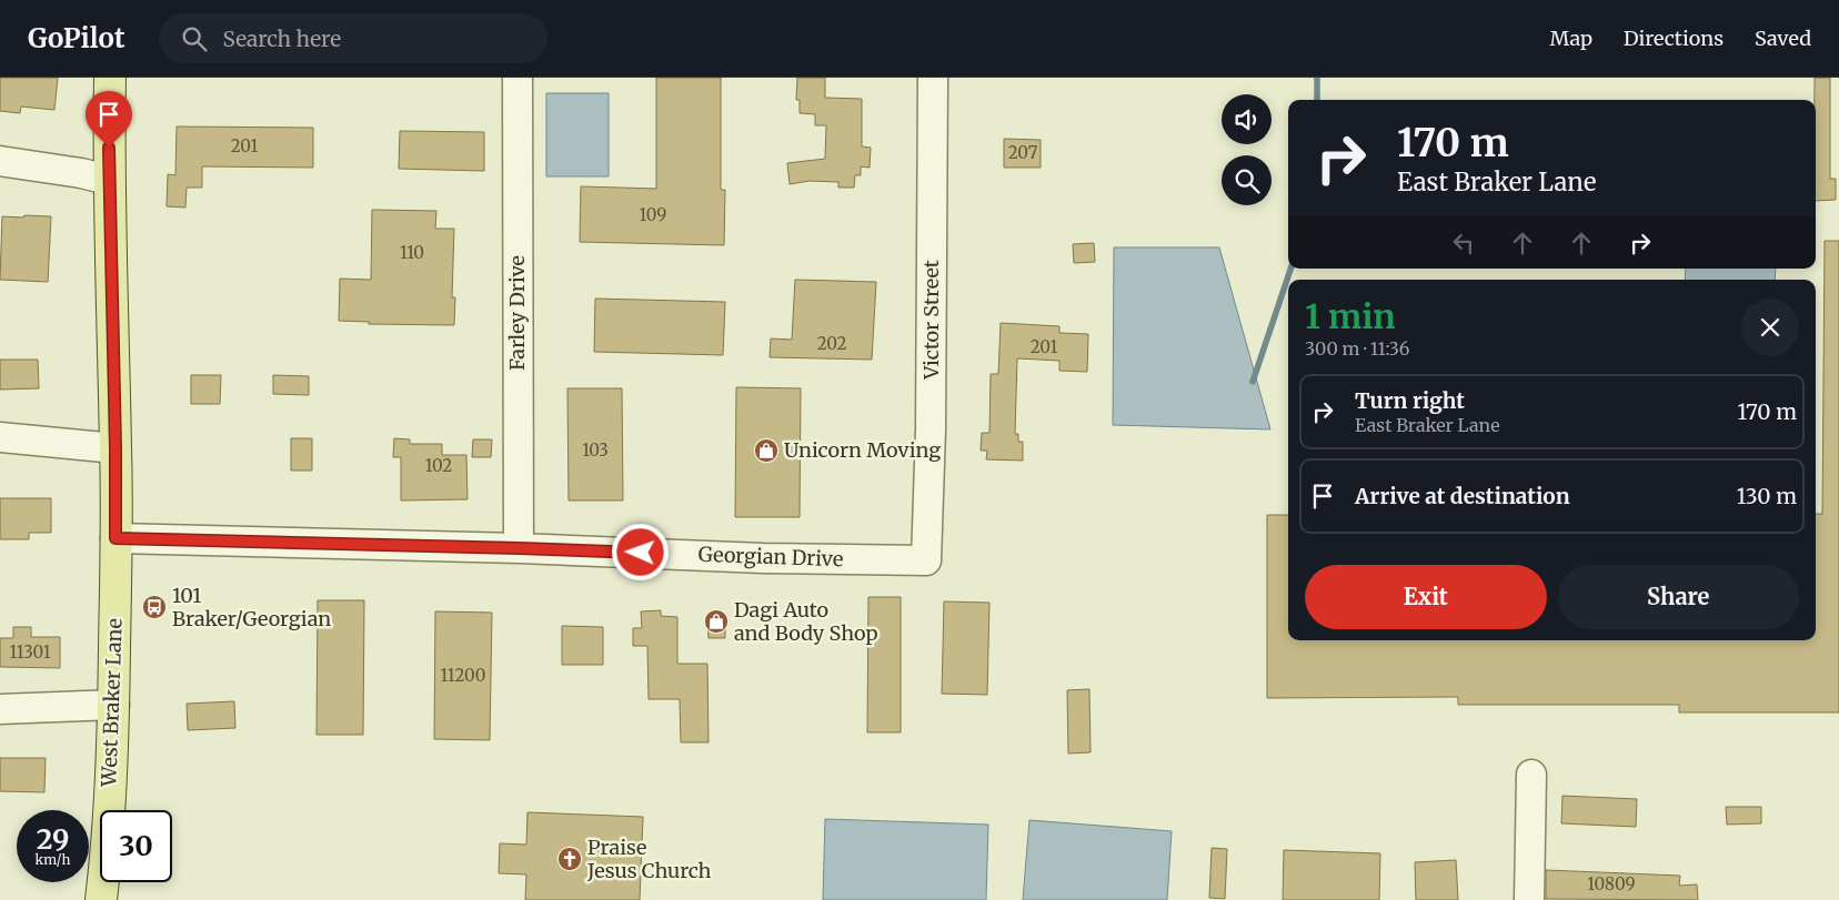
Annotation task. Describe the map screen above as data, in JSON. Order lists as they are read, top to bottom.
{
  "streets": {
    "main road": ["West Braker Lane"],
    "street": ["Farley Drive", "Victor Street", "Georgian Drive"]
  },
  "crossings": [
    ["Farley Drive", "Georgian Drive"],
    ["Victor Street", "Georgian Drive"],
    ["Georgian Drive", "West Braker Lane"]
  ],
  "places": {
    "shop": ["Unicorn Moving", "Dagi Auto and Body Shop"],
    "bus stop": ["101 Braker/Georgian"],
    "church": ["Praise Jesus Church"]
  },
  "house_numbers": [
    "201",
    "207",
    "109",
    "110",
    "202",
    "201",
    "103",
    "102",
    "11301",
    "11200",
    "10809"
  ],
  "page": {
    "header": "GoPilot",
    "search": "Search here",
    "nav": ["Map", "Directions", "Saved"],
    "turn": ["170 m", "East Braker Lane"],
    "heading": ["1 min", "300 m · 11:36"],
    "list": [
      {
        "name": "Turn right",
        "note": "East Braker Lane",
        "value": "170 m"
      },
      {
        "name": "Arrive at destination",
        "value": "130 m"
      }
    ],
    "buttons": ["Exit", "Share"],
    "speed": "29 km/h",
    "limit": "30"
  }
}
